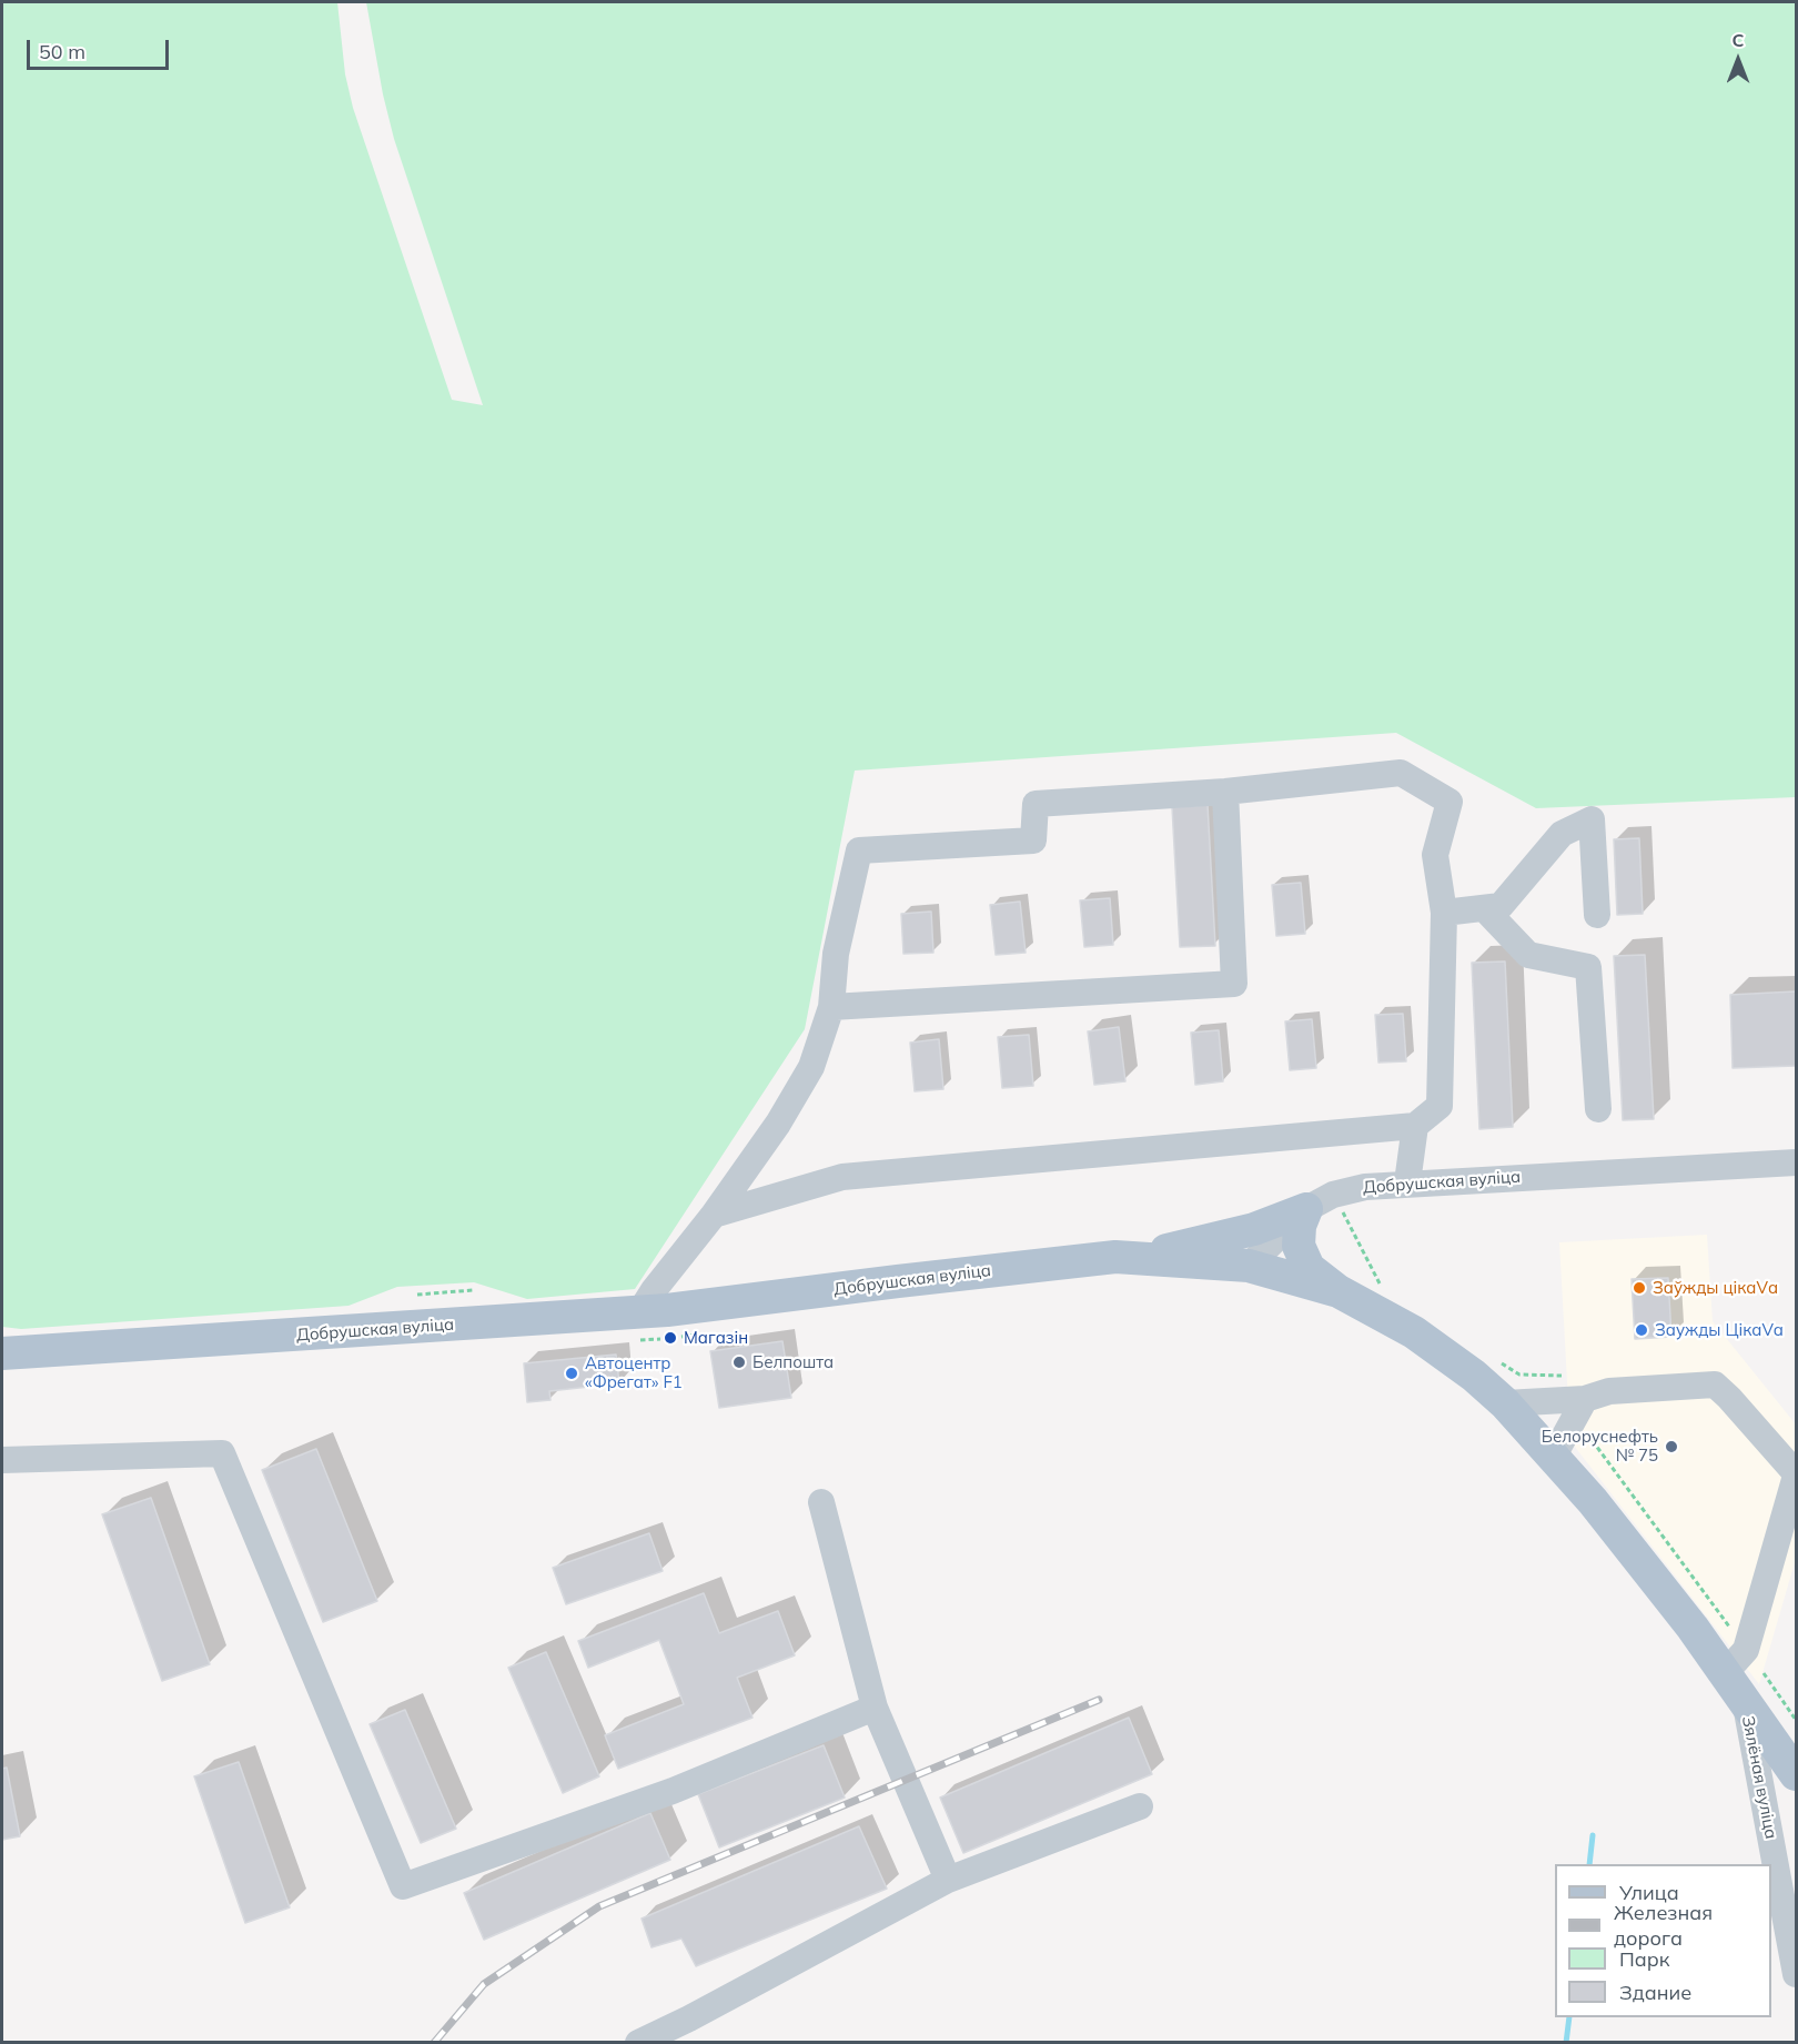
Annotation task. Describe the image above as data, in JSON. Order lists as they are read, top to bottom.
{
  "streets": {
    "main road": ["Добрушская вуліца"],
    "street": ["Зялёная вуліца"]
  },
  "places": [
    "Заўжды цікаVа",
    "Заужды ЦікаVа",
    "Магазін",
    "Белпошта",
    "Автоцентр «Фрегат» F1",
    "Белоруснефть № 75"
  ],
  "legend": [
    "Улица",
    "Железная дорога",
    "Парк",
    "Здание"
  ],
  "scale_bar": "50 m",
  "north": "top"
}
